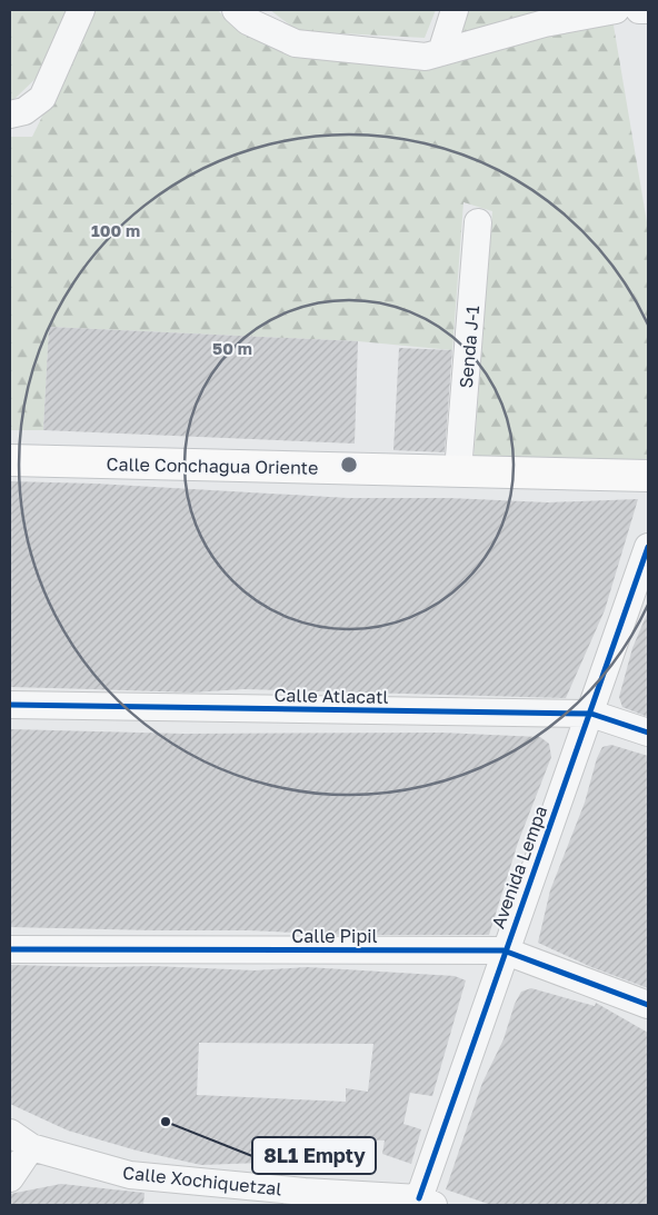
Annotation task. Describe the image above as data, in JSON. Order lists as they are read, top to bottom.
{
  "streets": {
    "main road": ["Calle Conchagua Oriente"],
    "street": [
      "Senda J-1",
      "Calle Atlacatl",
      "Avenida Lempa",
      "Calle Pipil",
      "Calle Xochiquetzal"
    ]
  },
  "crossings": [
    ["Senda J-1", "Calle Conchagua Oriente"],
    ["Calle Atlacatl", "Avenida Lempa"],
    ["Avenida Lempa", "Calle Pipil"],
    ["Avenida Lempa", "Calle Xochiquetzal"]
  ],
  "places": ["8L1 Empty"],
  "rings": ["100 m", "50 m"]
}
